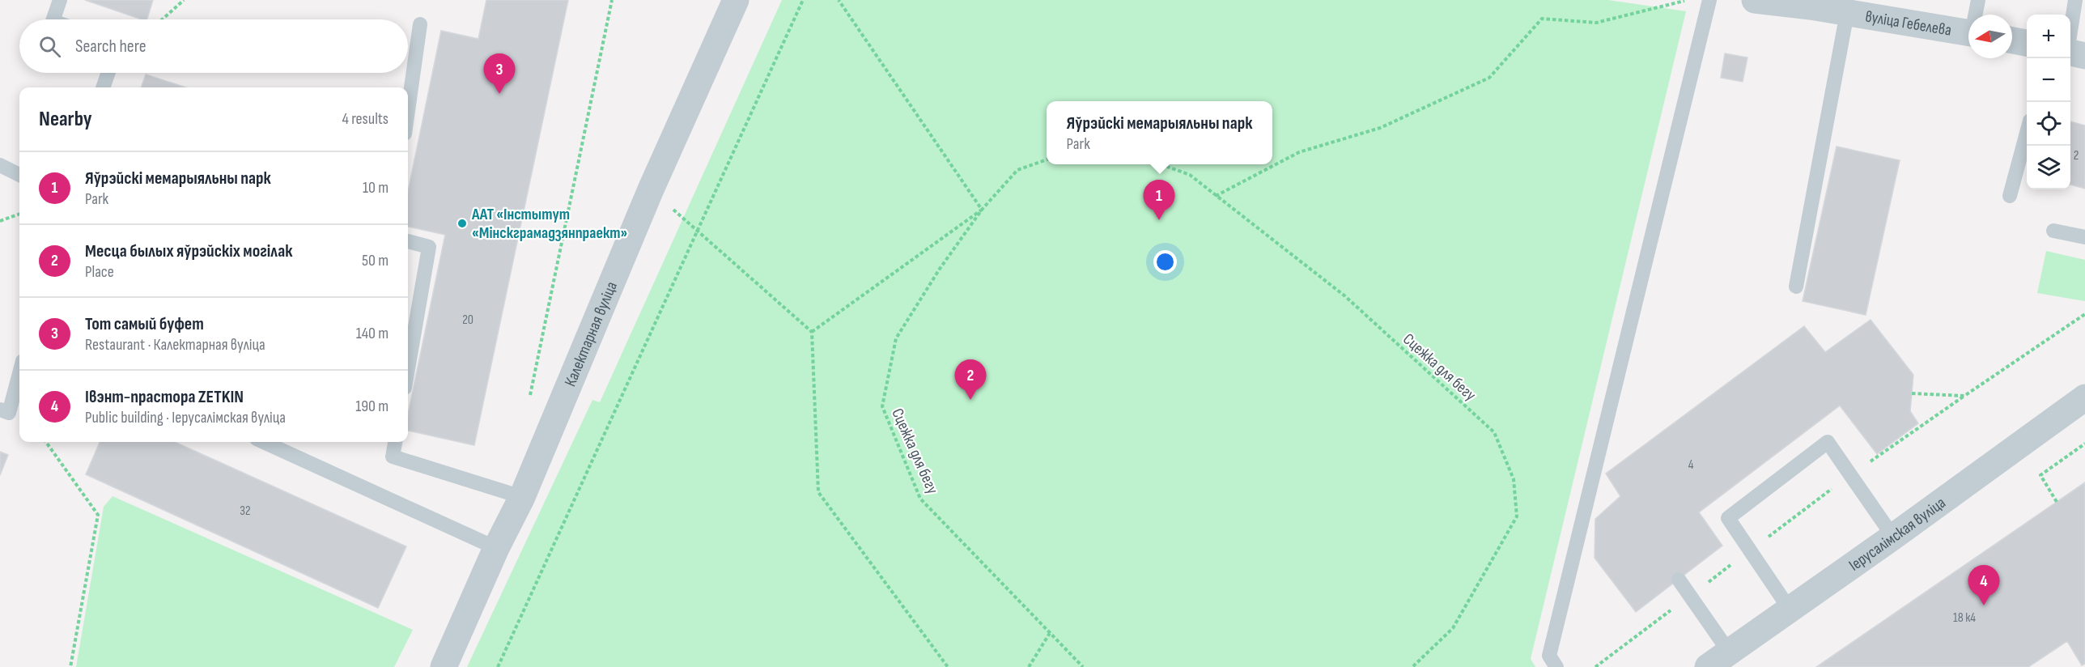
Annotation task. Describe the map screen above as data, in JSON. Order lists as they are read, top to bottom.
{
  "streets": {
    "street": ["вуліца Гебелева", "Калектарная вуліца", "Іерусалімская вуліца"],
    "path": ["Сцежка для бегу"]
  },
  "places": ["ААТ «Інстытут «Мінскграмадзянпраект»"],
  "house_numbers": [
    "2",
    "20",
    "4",
    "32",
    "18 к4"
  ],
  "north": "left",
  "page": {
    "map_buttons": ["+", "−"],
    "search": "Search here",
    "pins": [
      "3",
      "1",
      "2",
      "4"
    ],
    "heading": ["Nearby", "4 results"],
    "popup": ["Яўрэйскі мемарыяльны парк", "Park"],
    "list": [
      {
        "mark": "1",
        "name": "Яўрэйскі мемарыяльны парк",
        "note": "Park",
        "value": "10 m"
      },
      {
        "mark": "2",
        "name": "Месца былых яўрэйскіх могілак",
        "note": "Place",
        "value": "50 m"
      },
      {
        "mark": "3",
        "name": "Тот самый буфет",
        "note": "Restaurant · Калектарная вуліца",
        "value": "140 m"
      },
      {
        "mark": "4",
        "name": "Івэнт-прастора ZETKIN",
        "note": "Public building · Іерусалімская вуліца",
        "value": "190 m"
      }
    ]
  }
}
